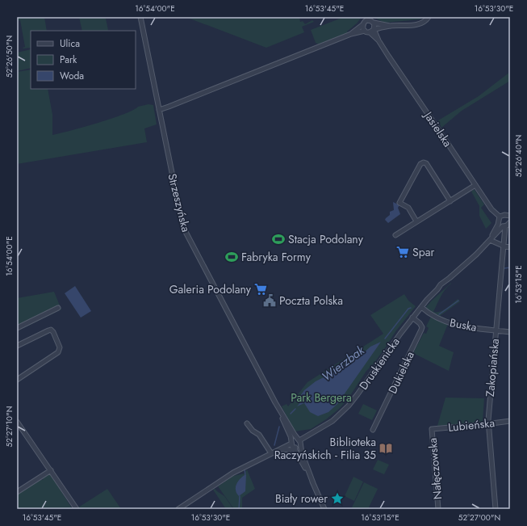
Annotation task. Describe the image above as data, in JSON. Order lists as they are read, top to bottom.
{
  "streets": {
    "street": [
      "Jasielska",
      "Strzeszyńska",
      "Buska",
      "Druskienicka",
      "Zakopiańska",
      "Dukielska",
      "Lubieńska",
      "Nałęczowska"
    ]
  },
  "crossings": [
    ["Jasielska", "Druskienicka"],
    ["Jasielska", "Zakopiańska"],
    ["Strzeszyńska", "Druskienicka"],
    ["Buska", "Druskienicka"],
    ["Buska", "Zakopiańska"],
    ["Druskienicka", "Zakopiańska"],
    ["Druskienicka", "Dukielska"],
    ["Zakopiańska", "Lubieńska"],
    ["Lubieńska", "Nałęczowska"]
  ],
  "water": ["Wierzbak"],
  "parks": ["Park Bergera"],
  "places": {
    "sports": ["Stacja Podolany", "Fabryka Formy"],
    "supermarket": ["Spar", "Galeria Podolany"],
    "public building": ["Poczta Polska"],
    "library": ["Biblioteka Raczyńskich - Filia 35"],
    "place": ["Biały rower"]
  },
  "legend": ["Ulica", "Park", "Woda"],
  "coordinates": [
    "16°54'00\"E",
    "16°53'45\"E",
    "16°53'30\"E",
    "52°26'50\"N",
    "52°26'40\"N",
    "16°53'15\"E",
    "52°27'10\"N",
    "52°27'00\"N"
  ]
}
